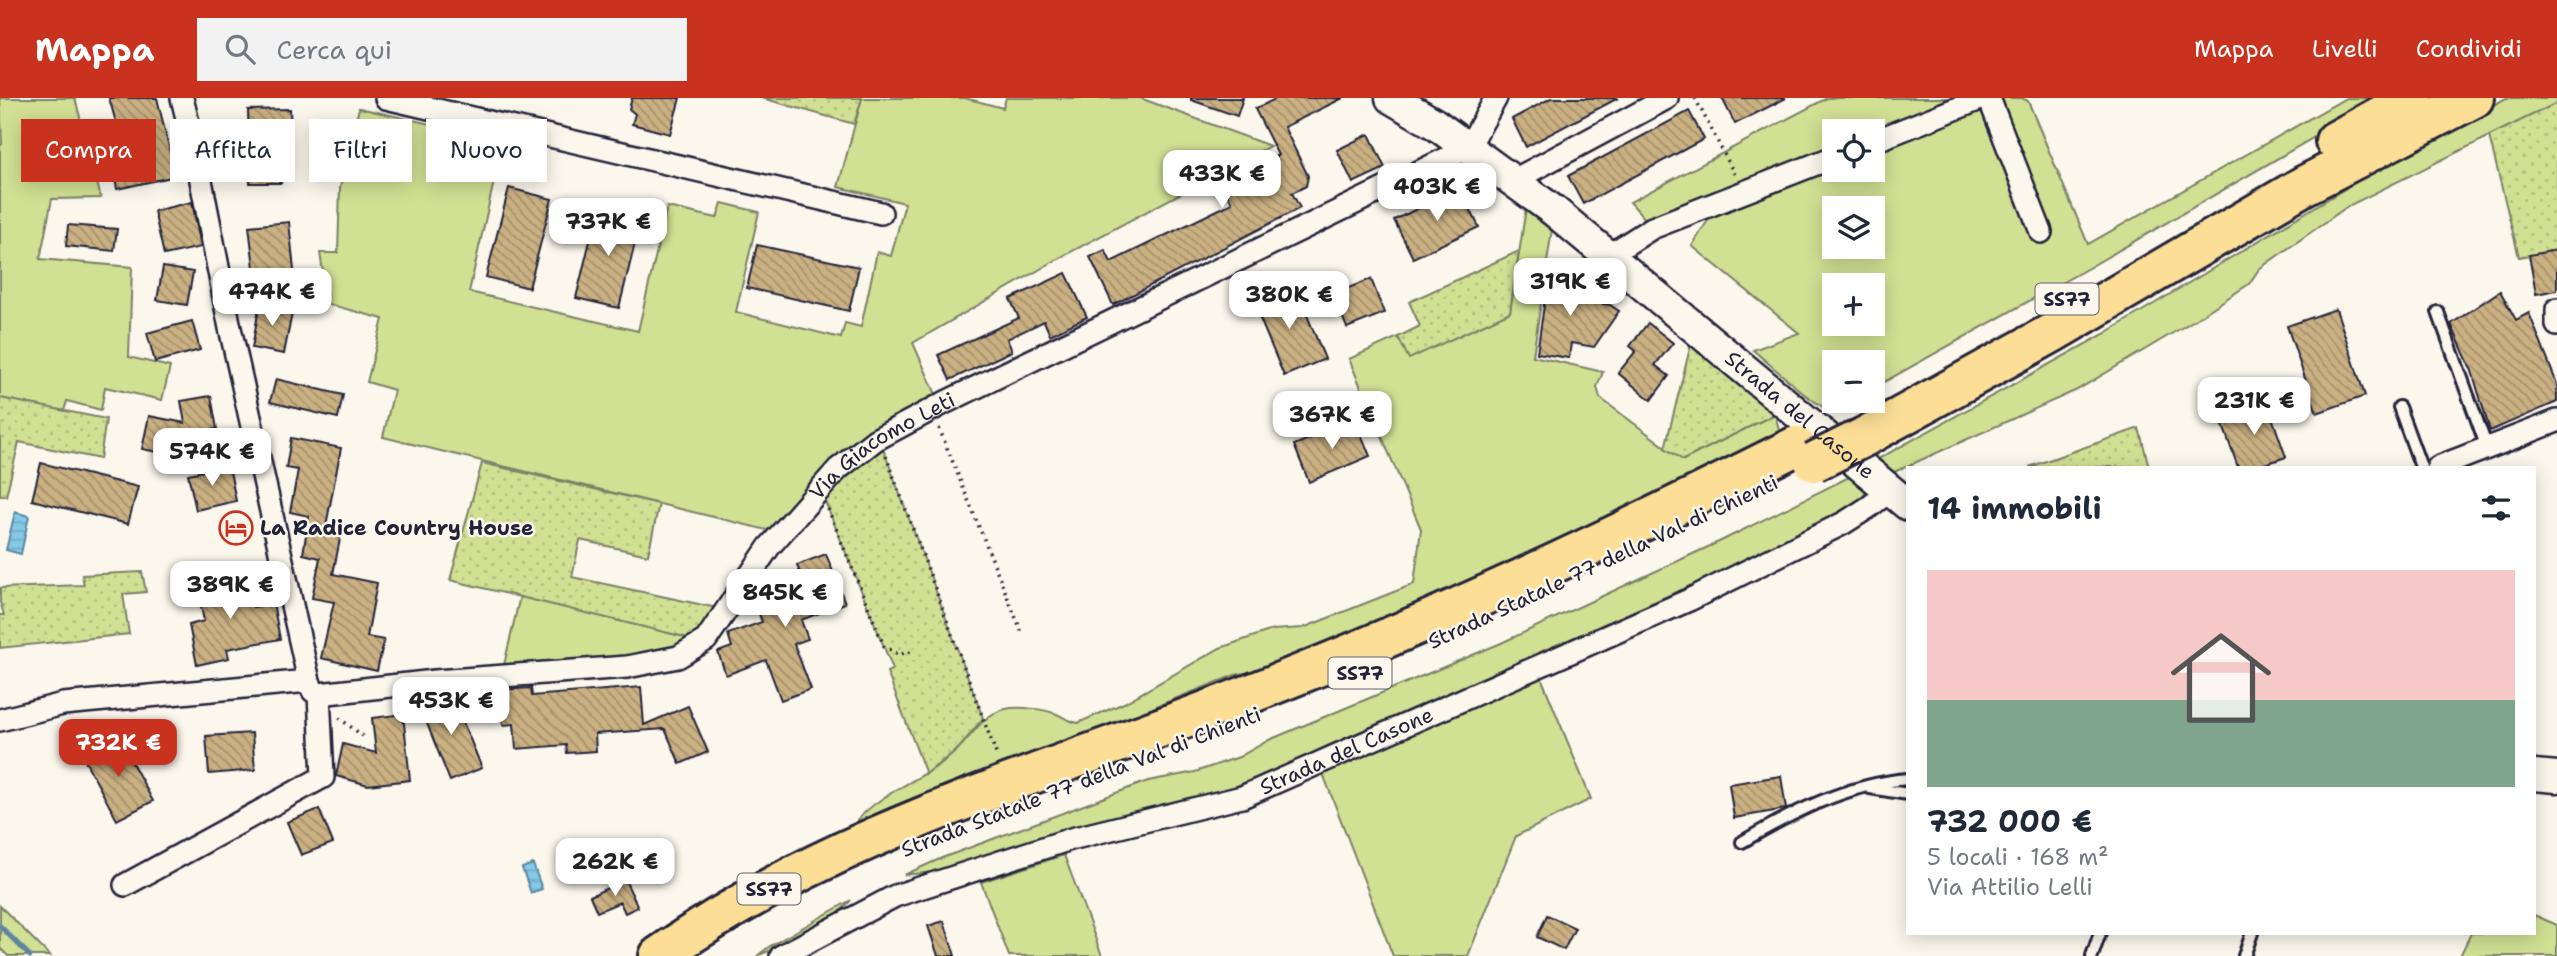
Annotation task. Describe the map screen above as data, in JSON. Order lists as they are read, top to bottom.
{
  "streets": {
    "highway": ["SS77", "Strada Statale 77 della Val di Chienti"],
    "street": ["Strada del Casone", "Via Giacomo Leti"]
  },
  "crossings": [
    ["Strada del Casone", "Via Giacomo Leti"]
  ],
  "places": {
    "hotel": ["La Radice Country House"]
  },
  "page": {
    "header": "Mappa",
    "search": "Cerca qui",
    "nav": ["Mappa", "Livelli", "Condividi"],
    "map_buttons": ["+", "−"],
    "chip": [
      "Compra",
      "Affitta",
      "Filtri",
      "Nuovo"
    ],
    "price": [
      "433K €",
      "403K €",
      "737K €",
      "319K €",
      "474K €",
      "380K €",
      "231K €",
      "367K €",
      "574K €",
      "389K €",
      "845K €",
      "453K €",
      "732K €",
      "262K €"
    ],
    "heading": "14 immobili",
    "list": [
      {
        "name": "732 000 €",
        "note": "5 locali · 168 m² · Via Attilio Lelli"
      }
    ]
  }
}
